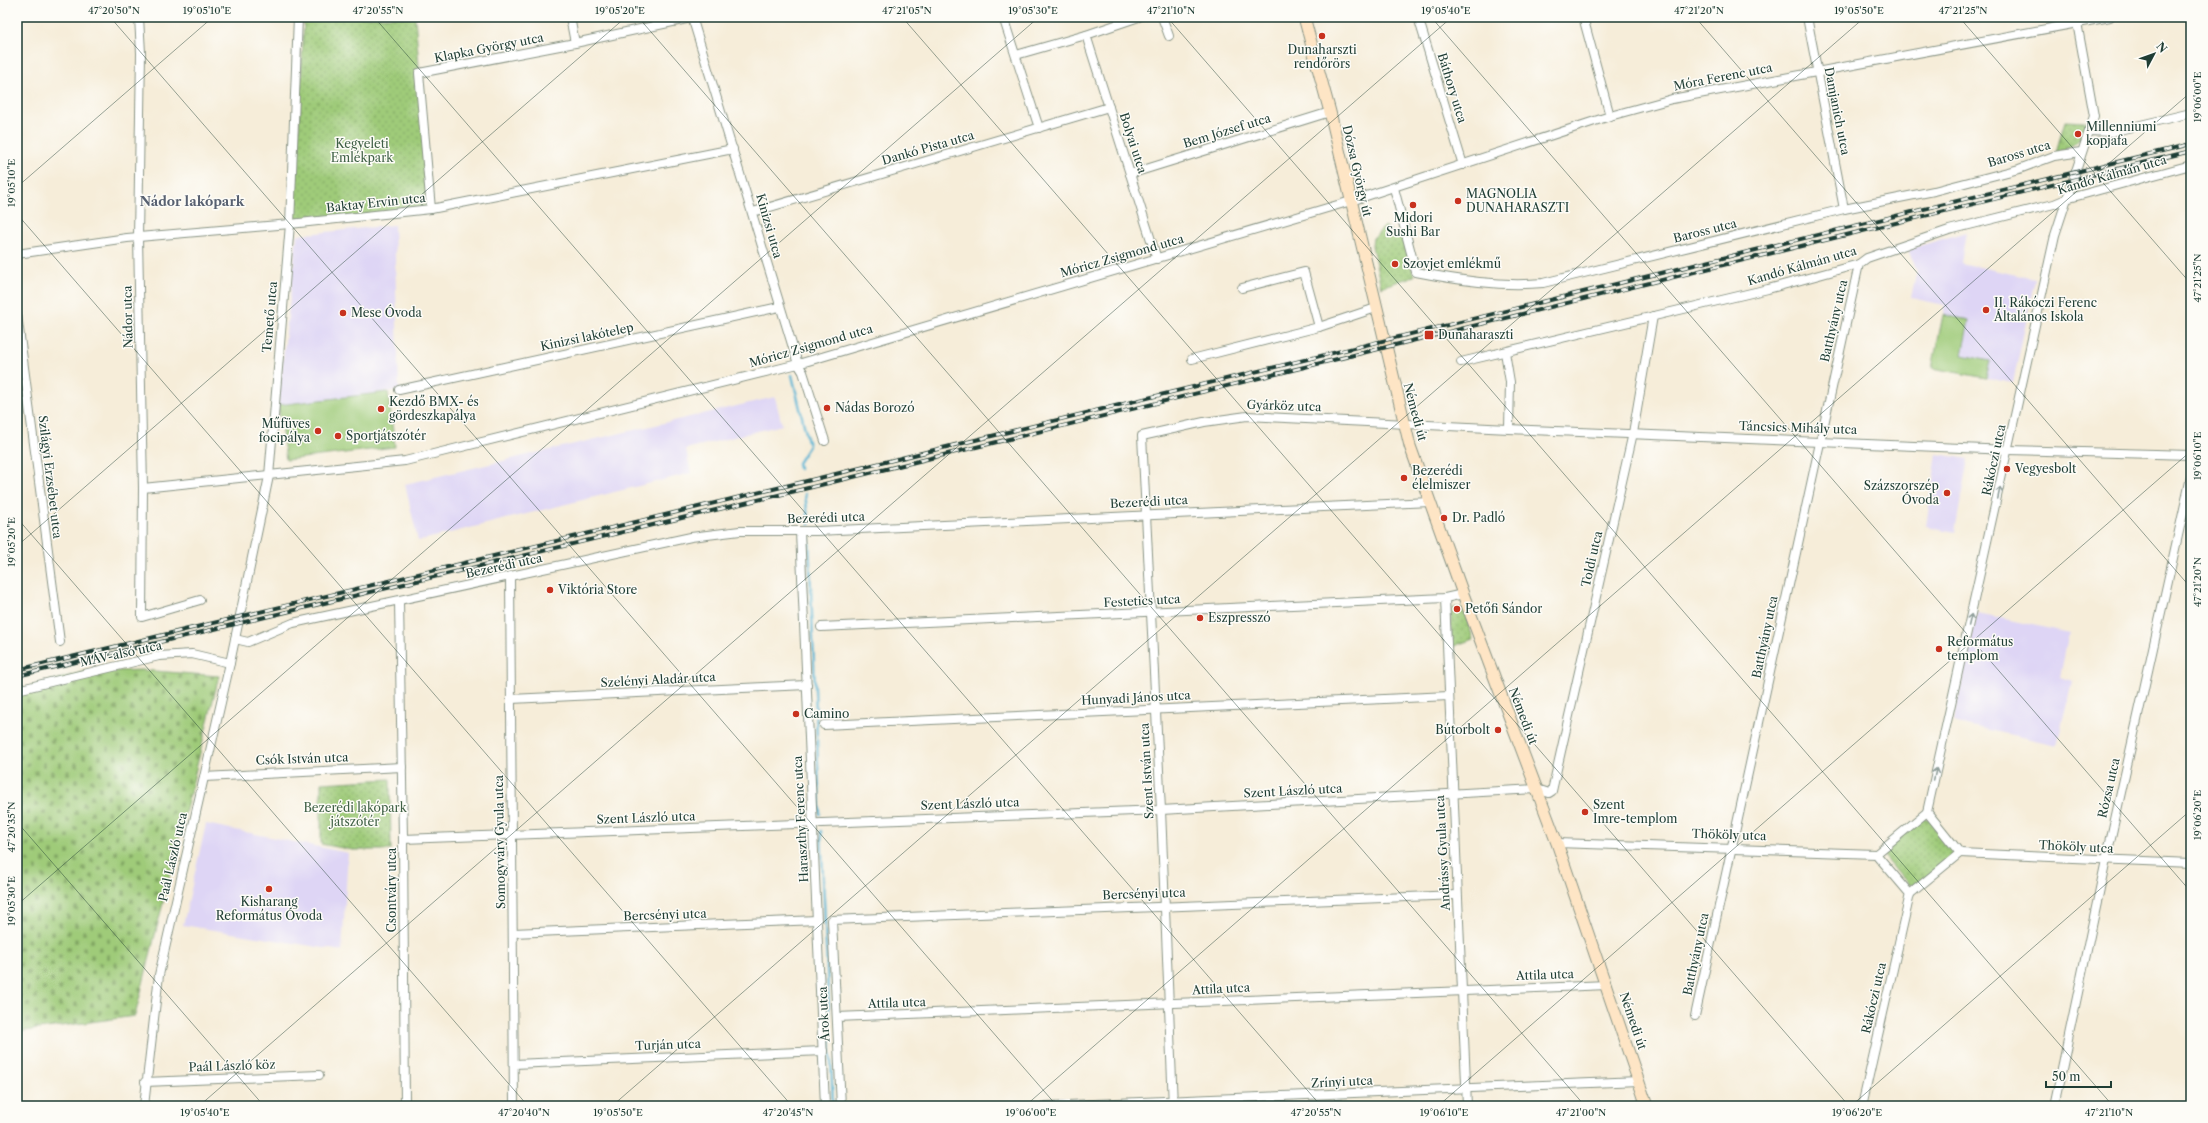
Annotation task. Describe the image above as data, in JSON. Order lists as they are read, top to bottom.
{
  "streets": {
    "main road": ["Dózsa György út", "Némedi út"],
    "street": [
      "Klapka György utca",
      "Móra Ferenc utca",
      "Báthory utca",
      "Damjanich utca",
      "Bem József utca",
      "Bolyai utca",
      "Dankó Pista utca",
      "Baross utca",
      "Kandó Kálmán utca",
      "Baktay Ervin utca",
      "Kinizsi utca",
      "Móricz Zsigmond utca",
      "Nádor utca",
      "Temető utca",
      "Batthyány utca",
      "Kinizsi lakótelep",
      "Gyárköz utca",
      "Táncsics Mihály utca",
      "Rákóczi utca",
      "Szilágyi Erzsébet utca",
      "Bezerédi utca",
      "Toldi utca",
      "Festetics utca",
      "MÁV-alsó utca",
      "Szelényi Aladár utca",
      "Hunyadi János utca",
      "Csók István utca",
      "Szent István utca",
      "Rózsa utca",
      "Szent László utca",
      "Haraszthy Ferenc utca",
      "Thököly utca",
      "Somogyváry Gyula utca",
      "Andrássy Gyula utca",
      "Paál László utca",
      "Csontváry utca",
      "Bercsényi utca",
      "Attila utca",
      "Árok utca",
      "Turján utca",
      "Paál László köz",
      "Zrínyi utca"
    ]
  },
  "crossings": [
    ["Klapka György utca", "Baktay Ervin utca"],
    ["Klapka György utca", "Kinizsi utca"],
    ["Móra Ferenc utca", "Báthory utca"],
    ["Móra Ferenc utca", "Damjanich utca"],
    ["Móra Ferenc utca", "Baross utca"],
    ["Móra Ferenc utca", "Dózsa György út"],
    ["Móra Ferenc utca", "Móricz Zsigmond utca"],
    ["Móra Ferenc utca", "Rákóczi utca"],
    ["Damjanich utca", "Baross utca"],
    ["Bem József utca", "Bolyai utca"],
    ["Bem József utca", "Dózsa György út"],
    ["Bolyai utca", "Dankó Pista utca"],
    ["Bolyai utca", "Móricz Zsigmond utca"],
    ["Dankó Pista utca", "Kinizsi utca"],
    ["Baross utca", "Rákóczi utca"],
    ["Dózsa György út", "Móricz Zsigmond utca"],
    ["Dózsa György út", "Némedi út"],
    ["Kandó Kálmán utca", "Batthyány utca"],
    ["Kandó Kálmán utca", "Rákóczi utca"],
    ["Kandó Kálmán utca", "Toldi utca"],
    ["Baktay Ervin utca", "Kinizsi utca"],
    ["Baktay Ervin utca", "Nádor utca"],
    ["Baktay Ervin utca", "Temető utca"],
    ["Kinizsi utca", "Móricz Zsigmond utca"],
    ["Kinizsi utca", "Kinizsi lakótelep"],
    ["Móricz Zsigmond utca", "Nádor utca"],
    ["Móricz Zsigmond utca", "Temető utca"],
    ["Temető utca", "Paál László utca"],
    ["Batthyány utca", "Táncsics Mihály utca"],
    ["Batthyány utca", "Thököly utca"],
    ["Gyárköz utca", "Némedi út"],
    ["Gyárköz utca", "Táncsics Mihály utca"],
    ["Gyárköz utca", "Szent István utca"],
    ["Némedi út", "Táncsics Mihály utca"],
    ["Némedi út", "Bezerédi utca"],
    ["Némedi út", "Toldi utca"],
    ["Némedi út", "Festetics utca"],
    ["Némedi út", "Szent László utca"],
    ["Némedi út", "Thököly utca"],
    ["Némedi út", "Attila utca"],
    ["Némedi út", "Zrínyi utca"],
    ["Táncsics Mihály utca", "Rákóczi utca"],
    ["Táncsics Mihály utca", "Toldi utca"],
    ["Bezerédi utca", "Szent István utca"],
    ["Bezerédi utca", "Haraszthy Ferenc utca"],
    ["Bezerédi utca", "Somogyváry Gyula utca"],
    ["Bezerédi utca", "Paál László utca"],
    ["Bezerédi utca", "Csontváry utca"],
    ["Toldi utca", "Szent László utca"],
    ["Festetics utca", "Szent István utca"],
    ["Festetics utca", "Andrássy Gyula utca"],
    ["MÁV-alsó utca", "Paál László utca"],
    ["Szelényi Aladár utca", "Haraszthy Ferenc utca"],
    ["Szelényi Aladár utca", "Somogyváry Gyula utca"],
    ["Hunyadi János utca", "Szent István utca"],
    ["Hunyadi János utca", "Andrássy Gyula utca"],
    ["Csók István utca", "Paál László utca"],
    ["Csók István utca", "Csontváry utca"],
    ["Szent István utca", "Szent László utca"],
    ["Szent István utca", "Bercsényi utca"],
    ["Szent István utca", "Attila utca"],
    ["Szent István utca", "Zrínyi utca"],
    ["Rózsa utca", "Thököly utca"],
    ["Szent László utca", "Haraszthy Ferenc utca"],
    ["Szent László utca", "Somogyváry Gyula utca"],
    ["Szent László utca", "Andrássy Gyula utca"],
    ["Szent László utca", "Csontváry utca"],
    ["Haraszthy Ferenc utca", "Bercsényi utca"],
    ["Haraszthy Ferenc utca", "Turján utca"],
    ["Somogyváry Gyula utca", "Bercsényi utca"],
    ["Somogyváry Gyula utca", "Turján utca"],
    ["Andrássy Gyula utca", "Bercsényi utca"],
    ["Andrássy Gyula utca", "Attila utca"],
    ["Andrássy Gyula utca", "Zrínyi utca"],
    ["Paál László utca", "Paál László köz"],
    ["Bercsényi utca", "Árok utca"],
    ["Attila utca", "Árok utca"]
  ],
  "one_way": ["Rákóczi utca"],
  "districts": ["Nádor lakópark"],
  "parks": ["Kegyeleti Emlékpark", "Bezerédi lakópark játszótér"],
  "places": {
    "other": [
      "Dunaharszti rendőrörs",
      "Millenniumi kopjafa",
      "MAGNOLIA DUNAHARASZTI",
      "Midori Sushi Bar",
      "Szovjet emlékmű",
      "II. Rákóczi Ferenc Általános Iskola",
      "Mese Óvoda",
      "Nádas Borozó",
      "Kezdő BMX- és gördeszkapálya",
      "Műfüves focipálya",
      "Sportjátszótér",
      "Vegyesbolt",
      "Bezerédi élelmiszer",
      "Százszorszép Óvoda",
      "Dr. Padló",
      "Viktória Store",
      "Petőfi Sándor",
      "Eszpresszó",
      "Református templom",
      "Camino",
      "Bútorbolt",
      "Szent Imre-templom",
      "Kisharang Református Óvoda"
    ],
    "transit": ["Dunaharaszti"]
  },
  "scale_bar": "50 m",
  "north": "top right",
  "coordinates": [
    "47°20'50\"N",
    "19°05'10\"E",
    "47°20'55\"N",
    "19°05'20\"E",
    "47°21'05\"N",
    "19°05'30\"E",
    "47°21'10\"N",
    "19°05'40\"E",
    "47°21'20\"N",
    "19°05'50\"E",
    "47°21'25\"N",
    "19°06'00\"E",
    "19°06'10\"E",
    "19°06'20\"E",
    "47°20'35\"N",
    "47°20'40\"N",
    "47°20'45\"N",
    "47°21'00\"N"
  ]
}
